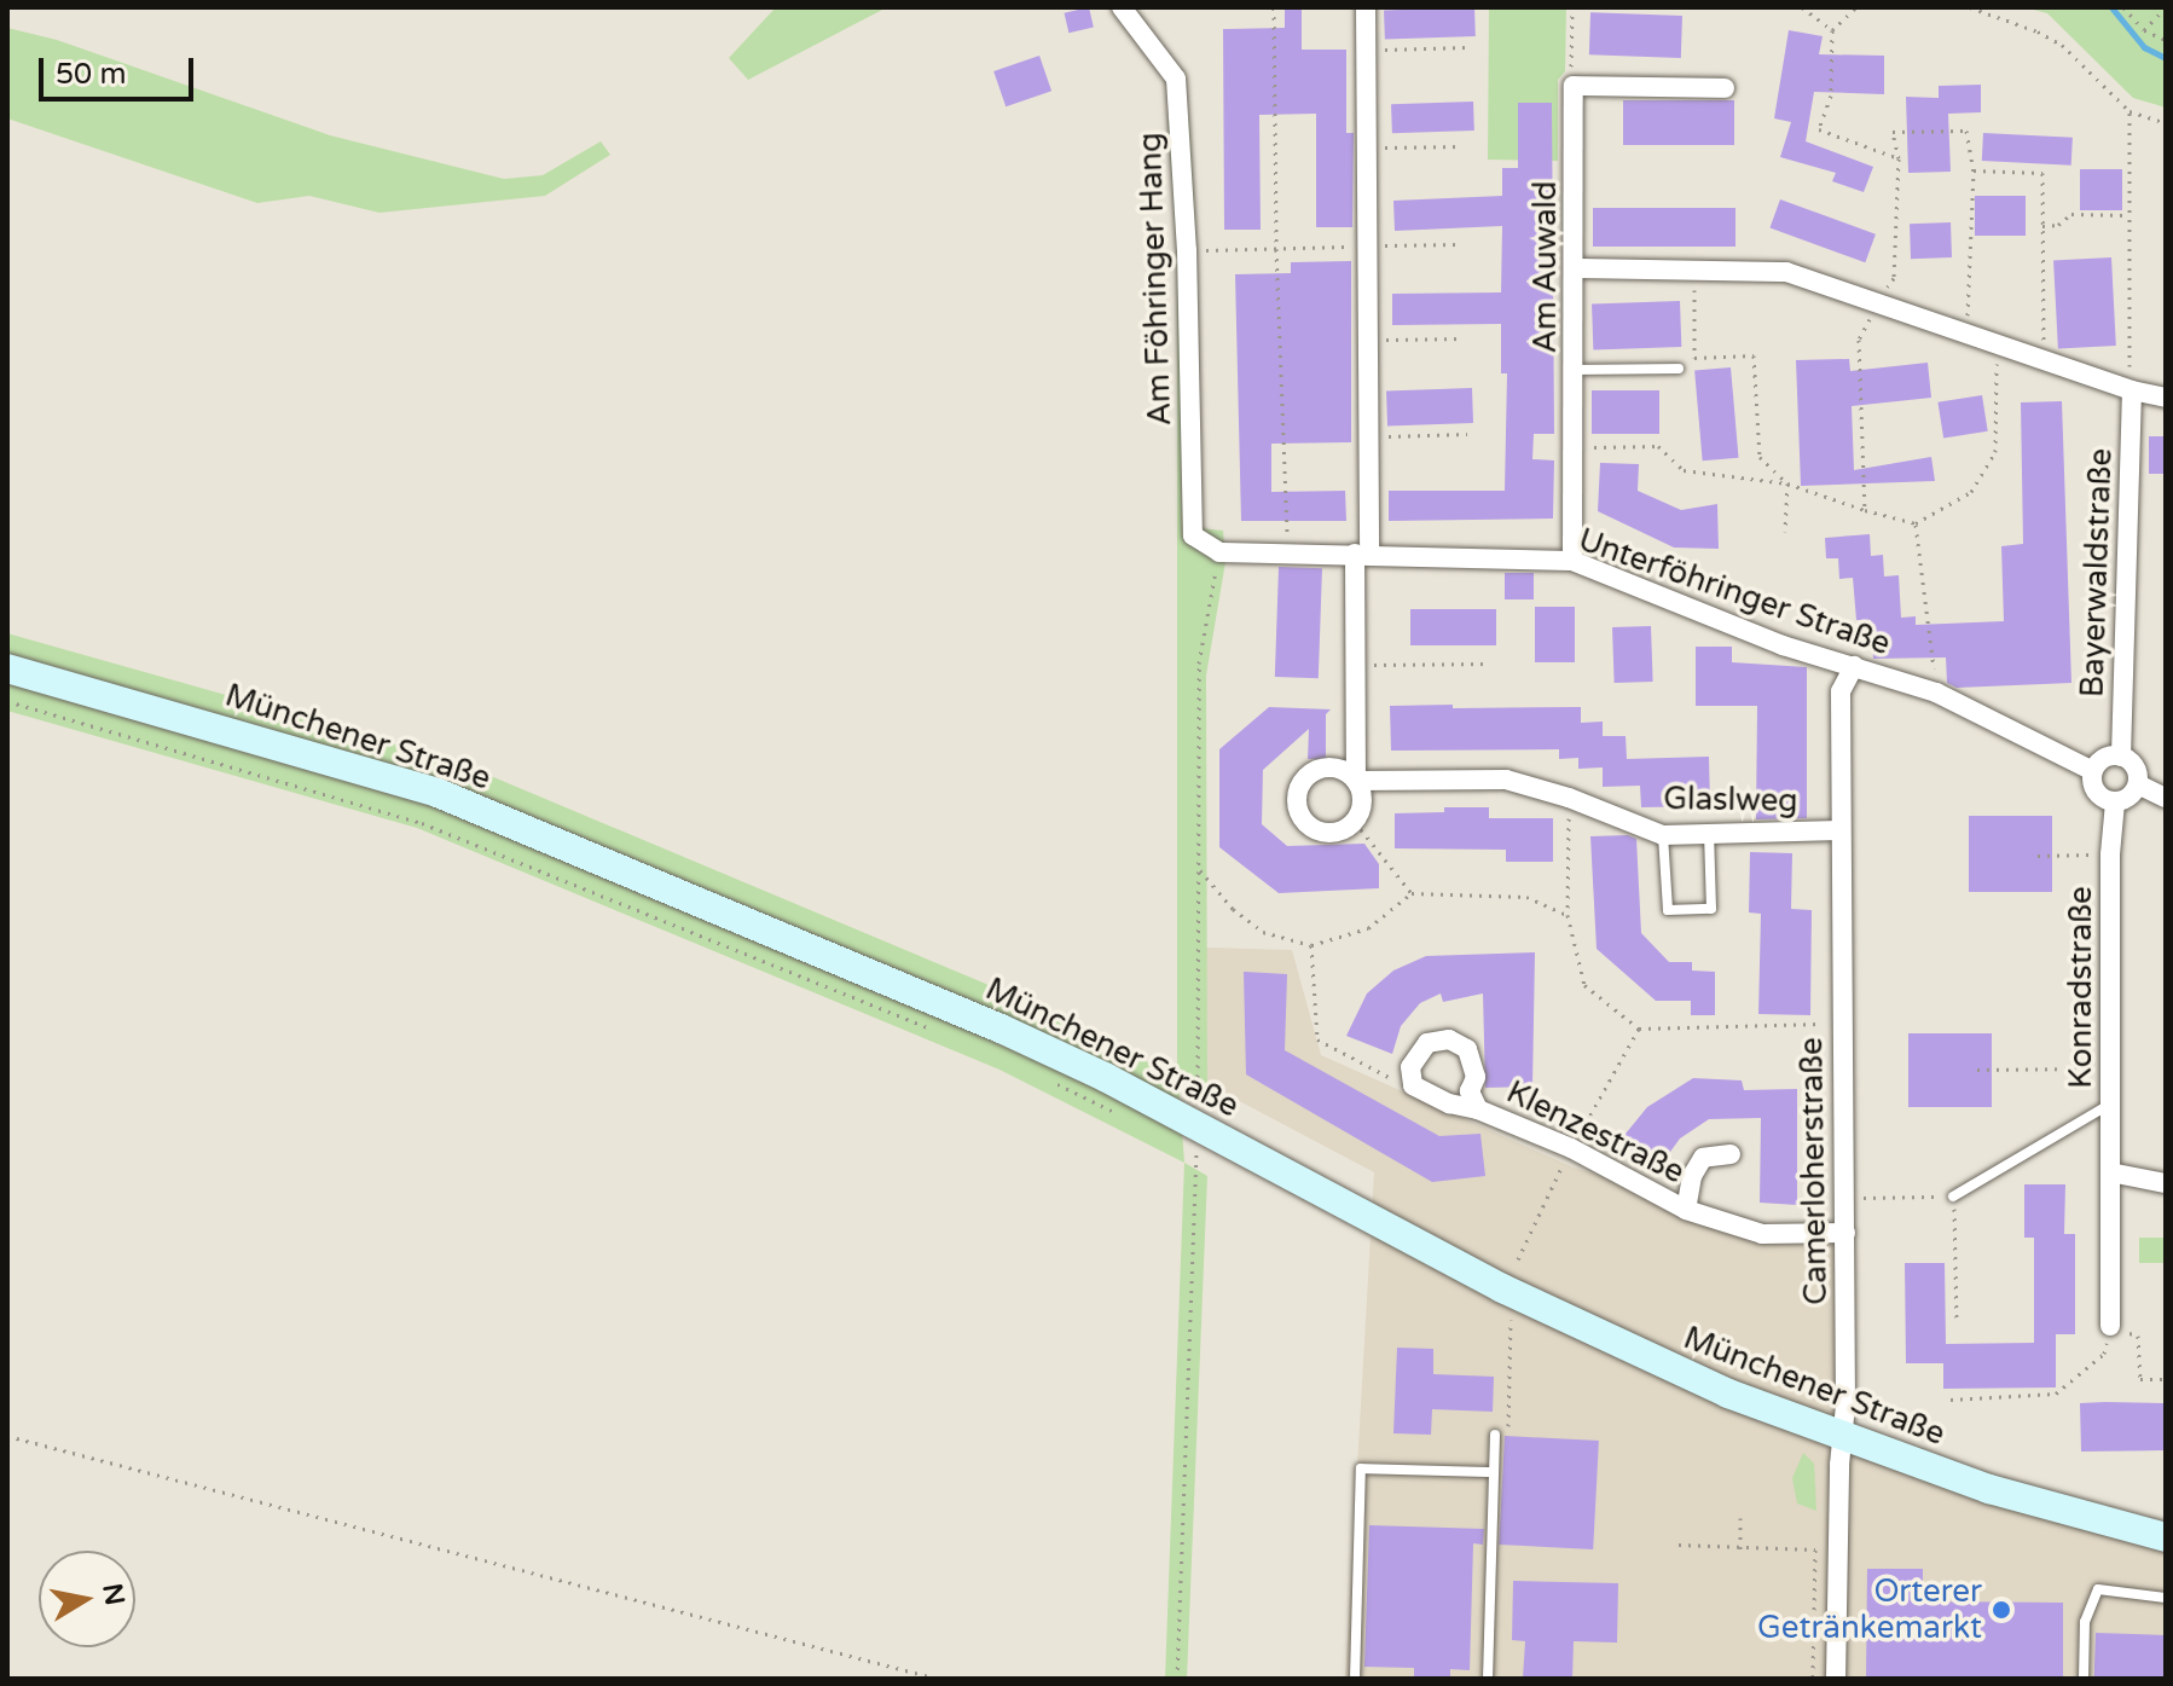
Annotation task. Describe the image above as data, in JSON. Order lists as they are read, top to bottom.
{
  "streets": {
    "main road": ["Münchener Straße"],
    "street": [
      "Am Auwald",
      "Am Föhringer Hang",
      "Bayerwaldstraße",
      "Unterföhringer Straße",
      "Glaslweg",
      "Konradstraße",
      "Klenzestraße",
      "Camerloherstraße"
    ]
  },
  "crossings": [
    ["Am Auwald", "Unterföhringer Straße"],
    ["Am Föhringer Hang", "Unterföhringer Straße"],
    ["Bayerwaldstraße", "Unterföhringer Straße"],
    ["Bayerwaldstraße", "Konradstraße"],
    ["Unterföhringer Straße", "Konradstraße"],
    ["Unterföhringer Straße", "Camerloherstraße"],
    ["Münchener Straße", "Camerloherstraße"],
    ["Glaslweg", "Camerloherstraße"],
    ["Klenzestraße", "Camerloherstraße"]
  ],
  "places": ["Orterer Getränkemarkt"],
  "scale_bar": "50 m",
  "north": "right"
}
